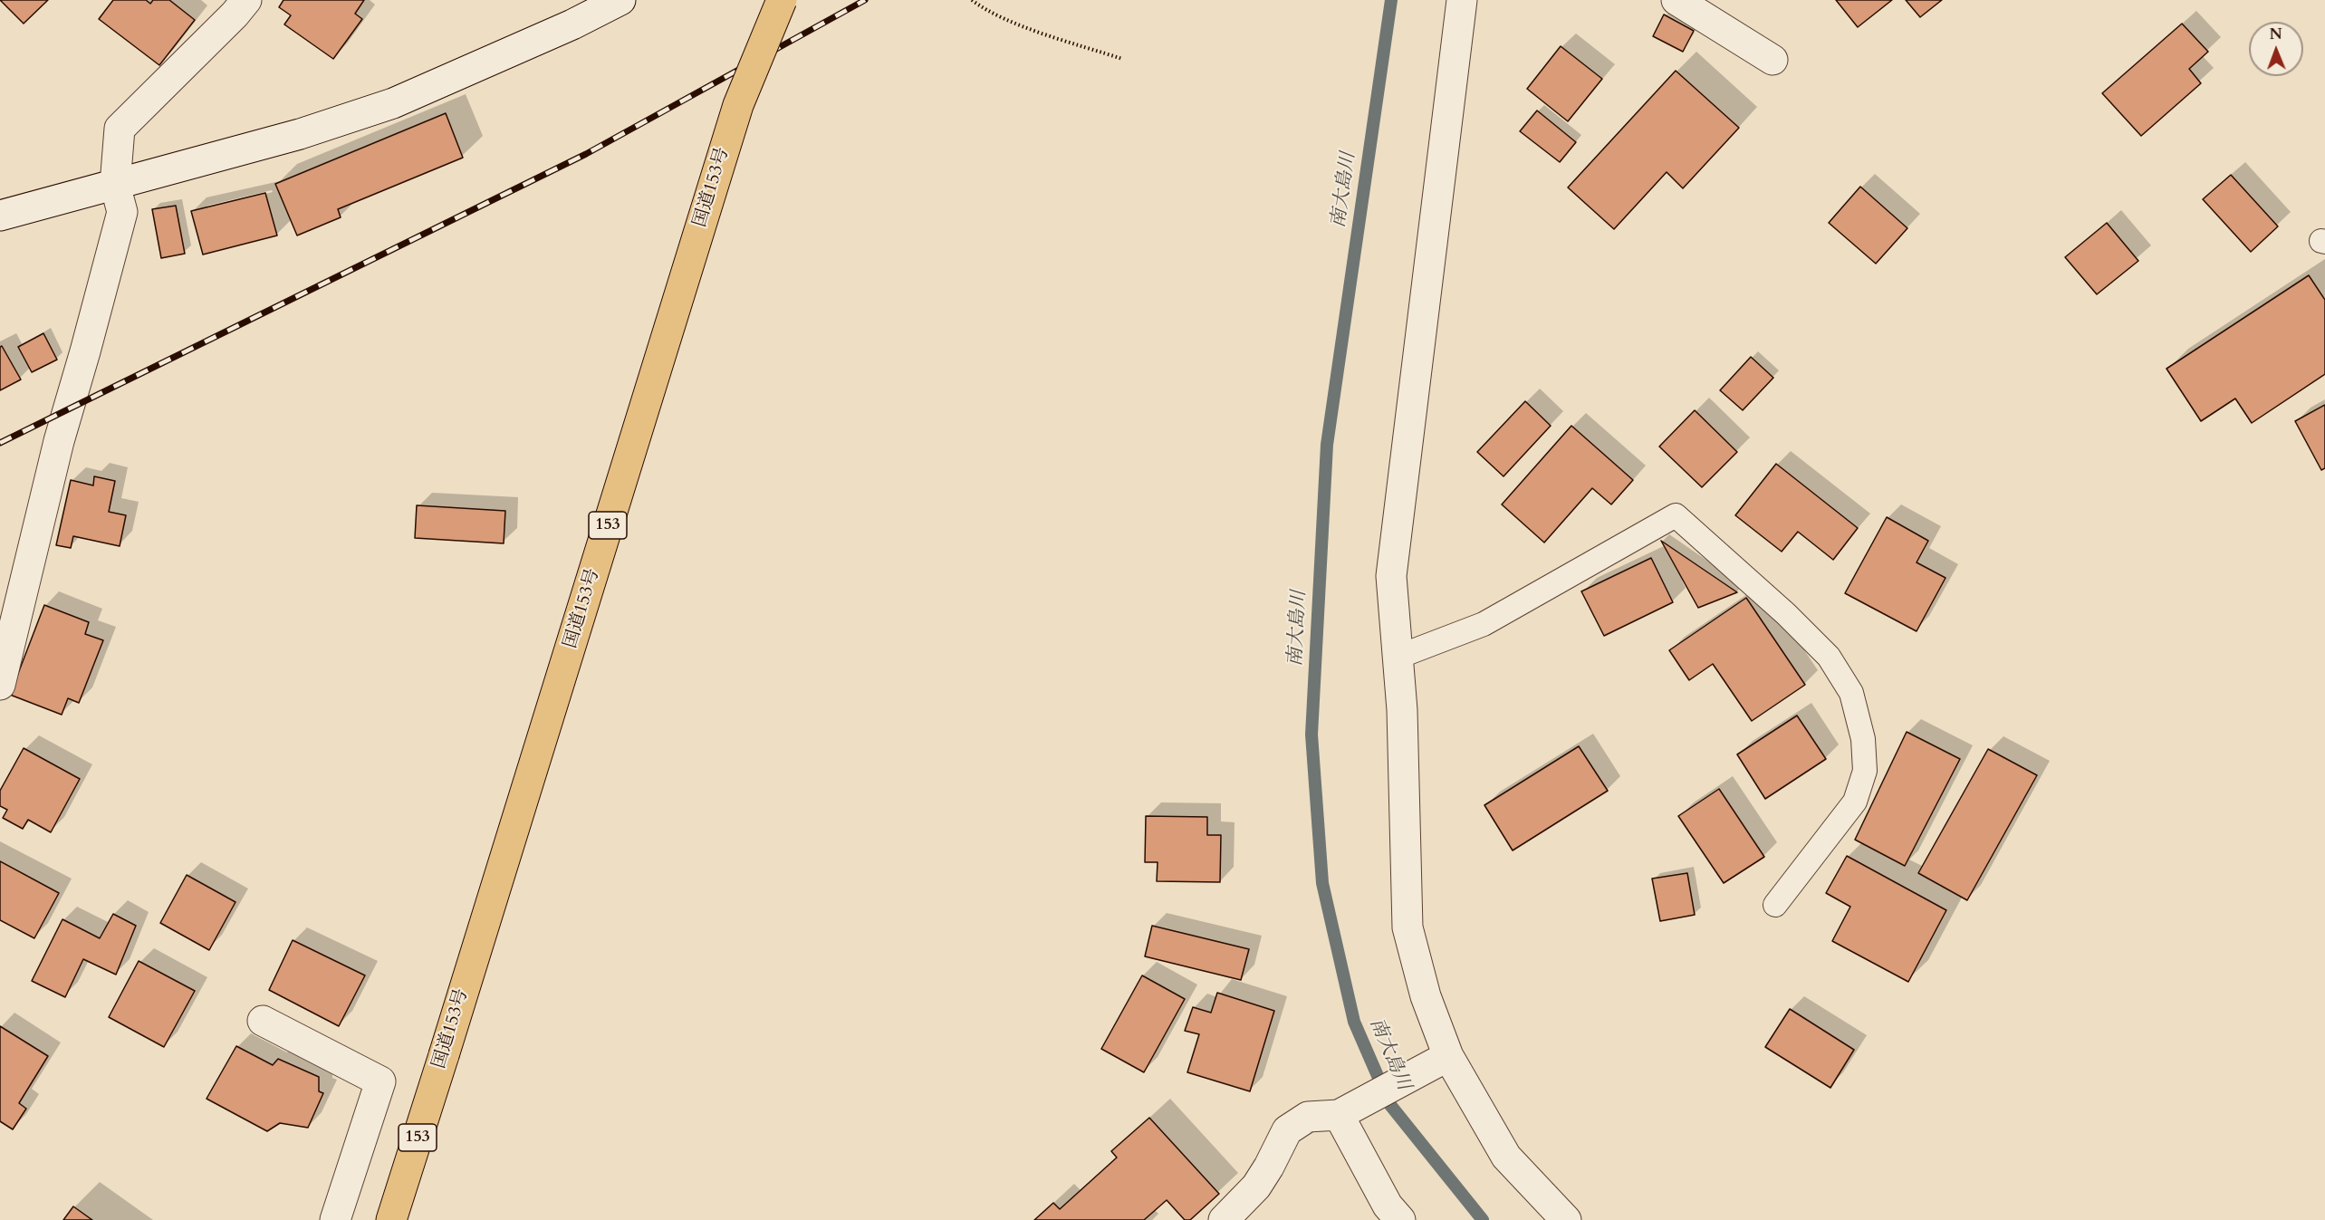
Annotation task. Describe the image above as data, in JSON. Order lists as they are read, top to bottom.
{
  "streets": {
    "highway": ["国道153号", "153"]
  },
  "water": ["南大島川"],
  "north": "top"
}
